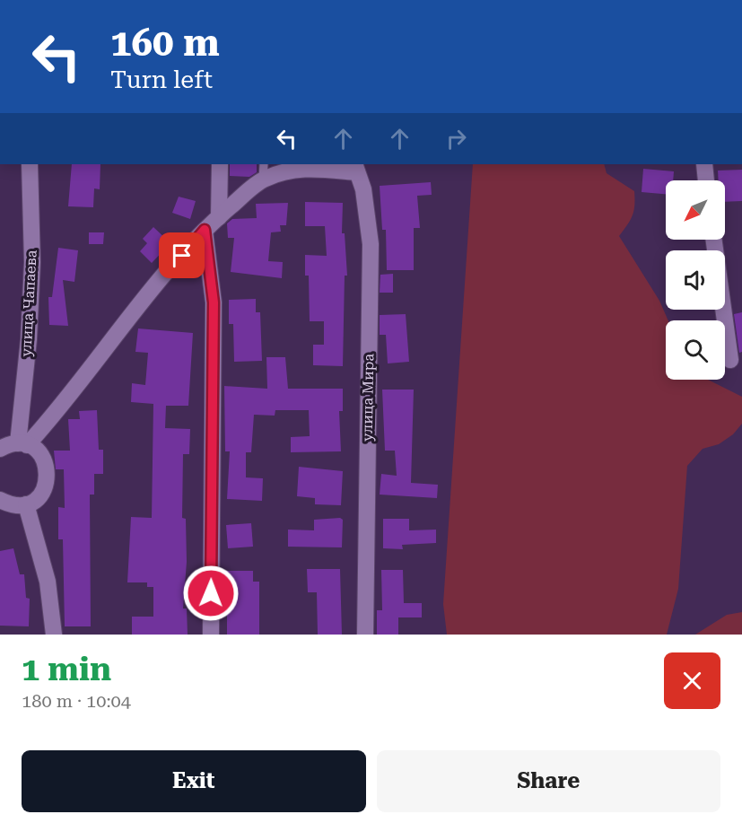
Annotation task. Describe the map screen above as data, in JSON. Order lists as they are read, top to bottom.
{
  "streets": {
    "street": ["улица Чапаева", "улица Мира"]
  },
  "north": "bottom left",
  "page": {
    "turn": ["160 m", "Turn left"],
    "heading": ["1 min", "180 m · 10:04"],
    "buttons": ["Exit", "Share"]
  }
}
